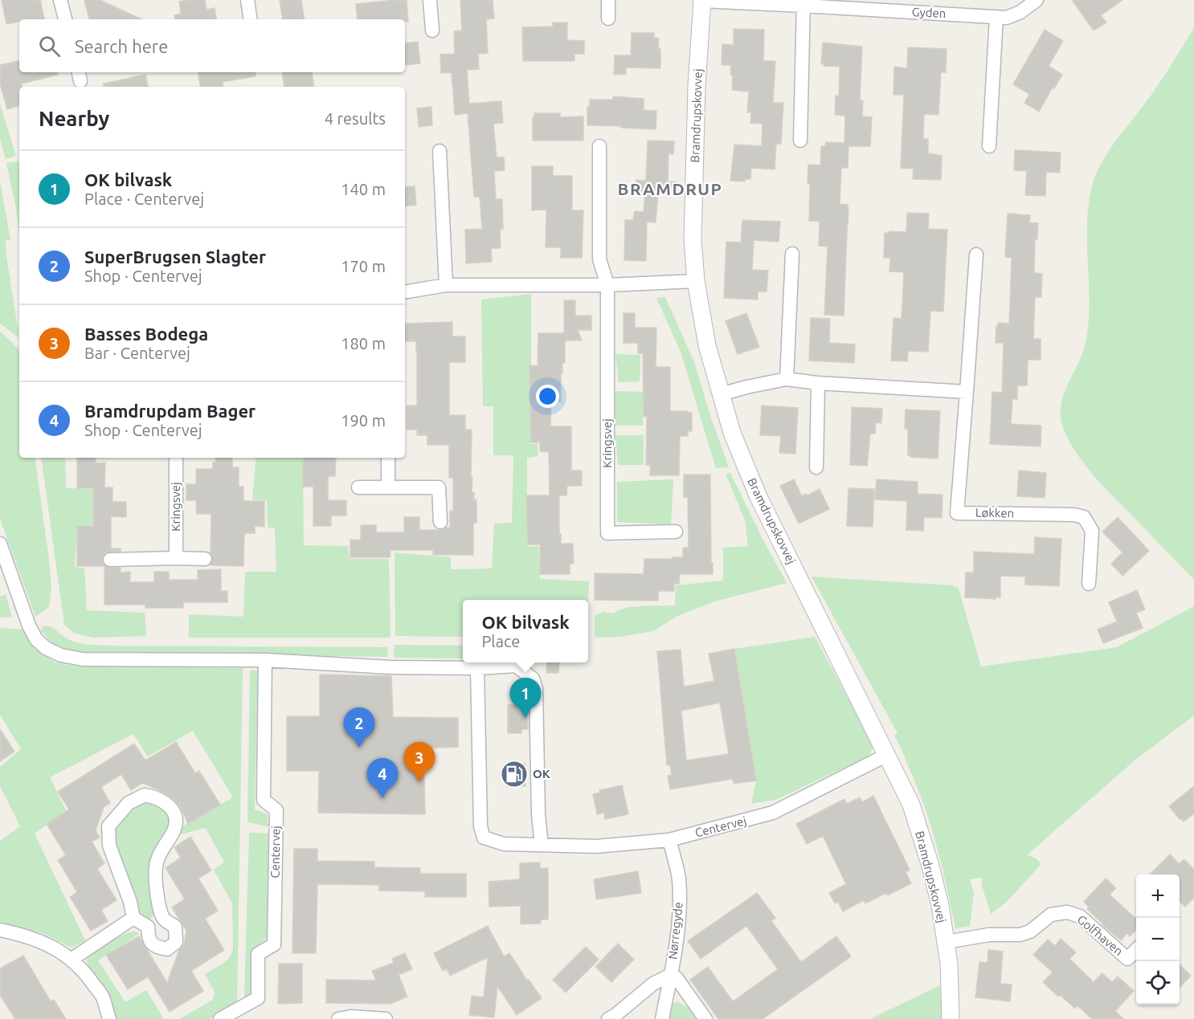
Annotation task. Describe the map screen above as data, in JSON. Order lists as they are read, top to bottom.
{
  "streets": {
    "street": [
      "Gyden",
      "Bramdrupskovvej",
      "Kringsvej",
      "Løkken",
      "Centervej",
      "Nørregyde",
      "Golfhaven"
    ]
  },
  "crossings": [
    ["Gyden", "Bramdrupskovvej"],
    ["Bramdrupskovvej", "Centervej"],
    ["Bramdrupskovvej", "Golfhaven"],
    ["Centervej", "Nørregyde"]
  ],
  "districts": ["BRAMDRUP"],
  "places": {
    "fuel station": ["OK"]
  },
  "page": {
    "search": "Search here",
    "heading": ["Nearby", "4 results"],
    "list": [
      {
        "mark": "1",
        "name": "OK bilvask",
        "note": "Place · Centervej",
        "value": "140 m"
      },
      {
        "mark": "2",
        "name": "SuperBrugsen Slagter",
        "note": "Shop · Centervej",
        "value": "170 m"
      },
      {
        "mark": "3",
        "name": "Basses Bodega",
        "note": "Bar · Centervej",
        "value": "180 m"
      },
      {
        "mark": "4",
        "name": "Bramdrupdam Bager",
        "note": "Shop · Centervej",
        "value": "190 m"
      }
    ],
    "popup": ["OK bilvask", "Place"],
    "pins": [
      "1",
      "2",
      "3",
      "4"
    ],
    "map_buttons": ["+", "−"]
  }
}
